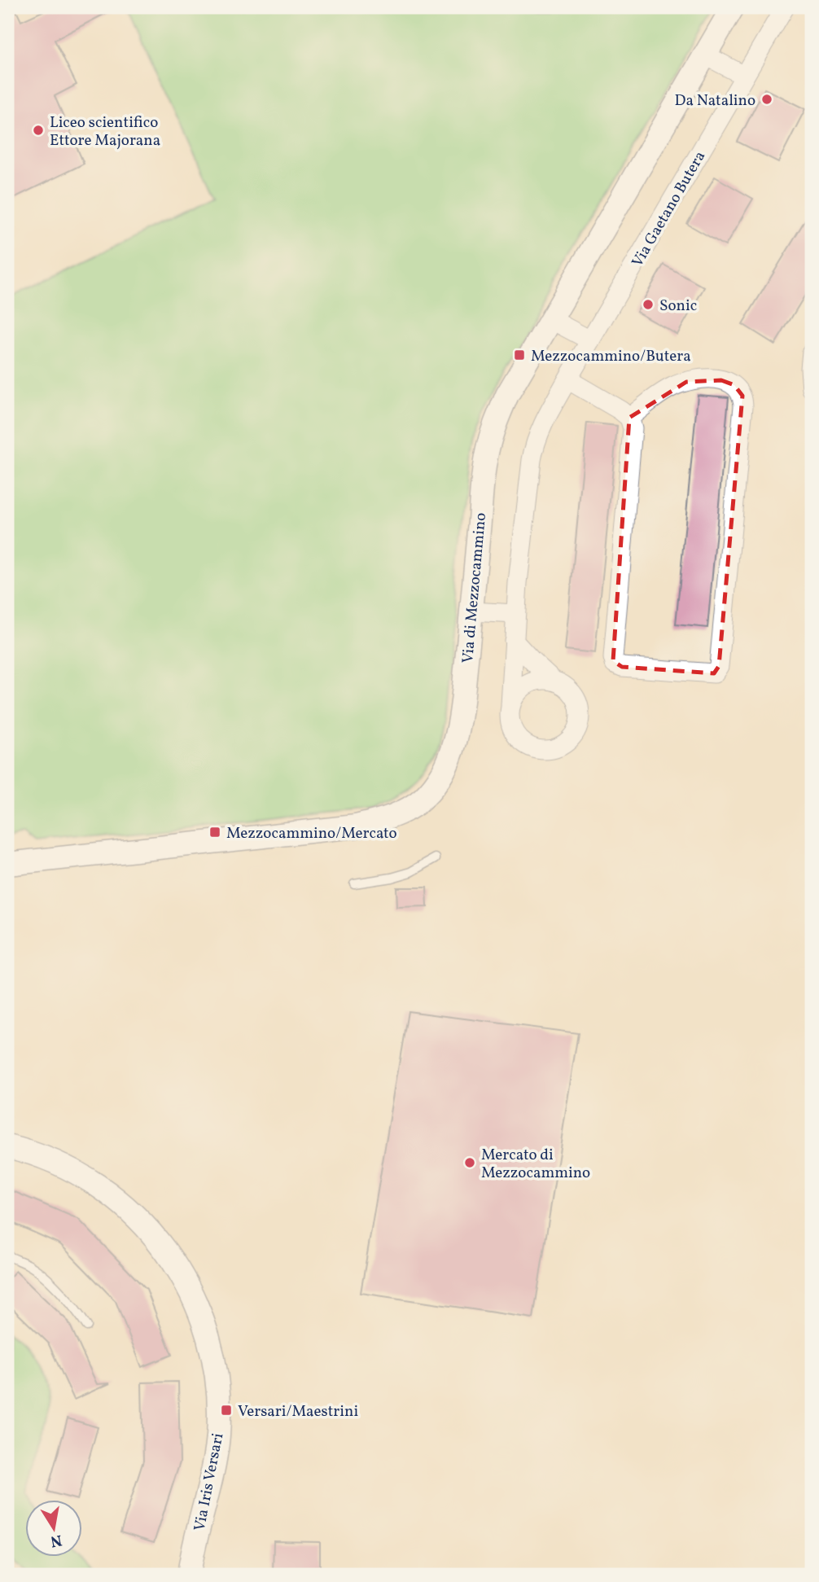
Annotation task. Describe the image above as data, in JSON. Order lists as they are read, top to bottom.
{
  "streets": {
    "street": ["Via Gaetano Butera", "Via di Mezzocammino", "Via Iris Versari"]
  },
  "places": {
    "other": [
      "Da Natalino",
      "Liceo scientifico Ettore Majorana",
      "Sonic",
      "Mercato di Mezzocammino"
    ],
    "transit": ["Mezzocammino/Butera", "Mezzocammino/Mercato", "Versari/Maestrini"]
  },
  "north": "bottom"
}
